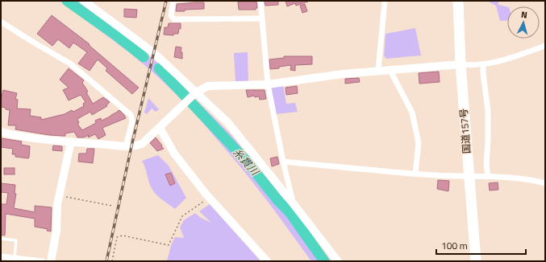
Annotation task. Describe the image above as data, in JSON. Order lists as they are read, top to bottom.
{
  "streets": {
    "highway": ["国道157号"]
  },
  "water": ["糸貫川"],
  "scale_bar": "100 m",
  "north": "top"
}
